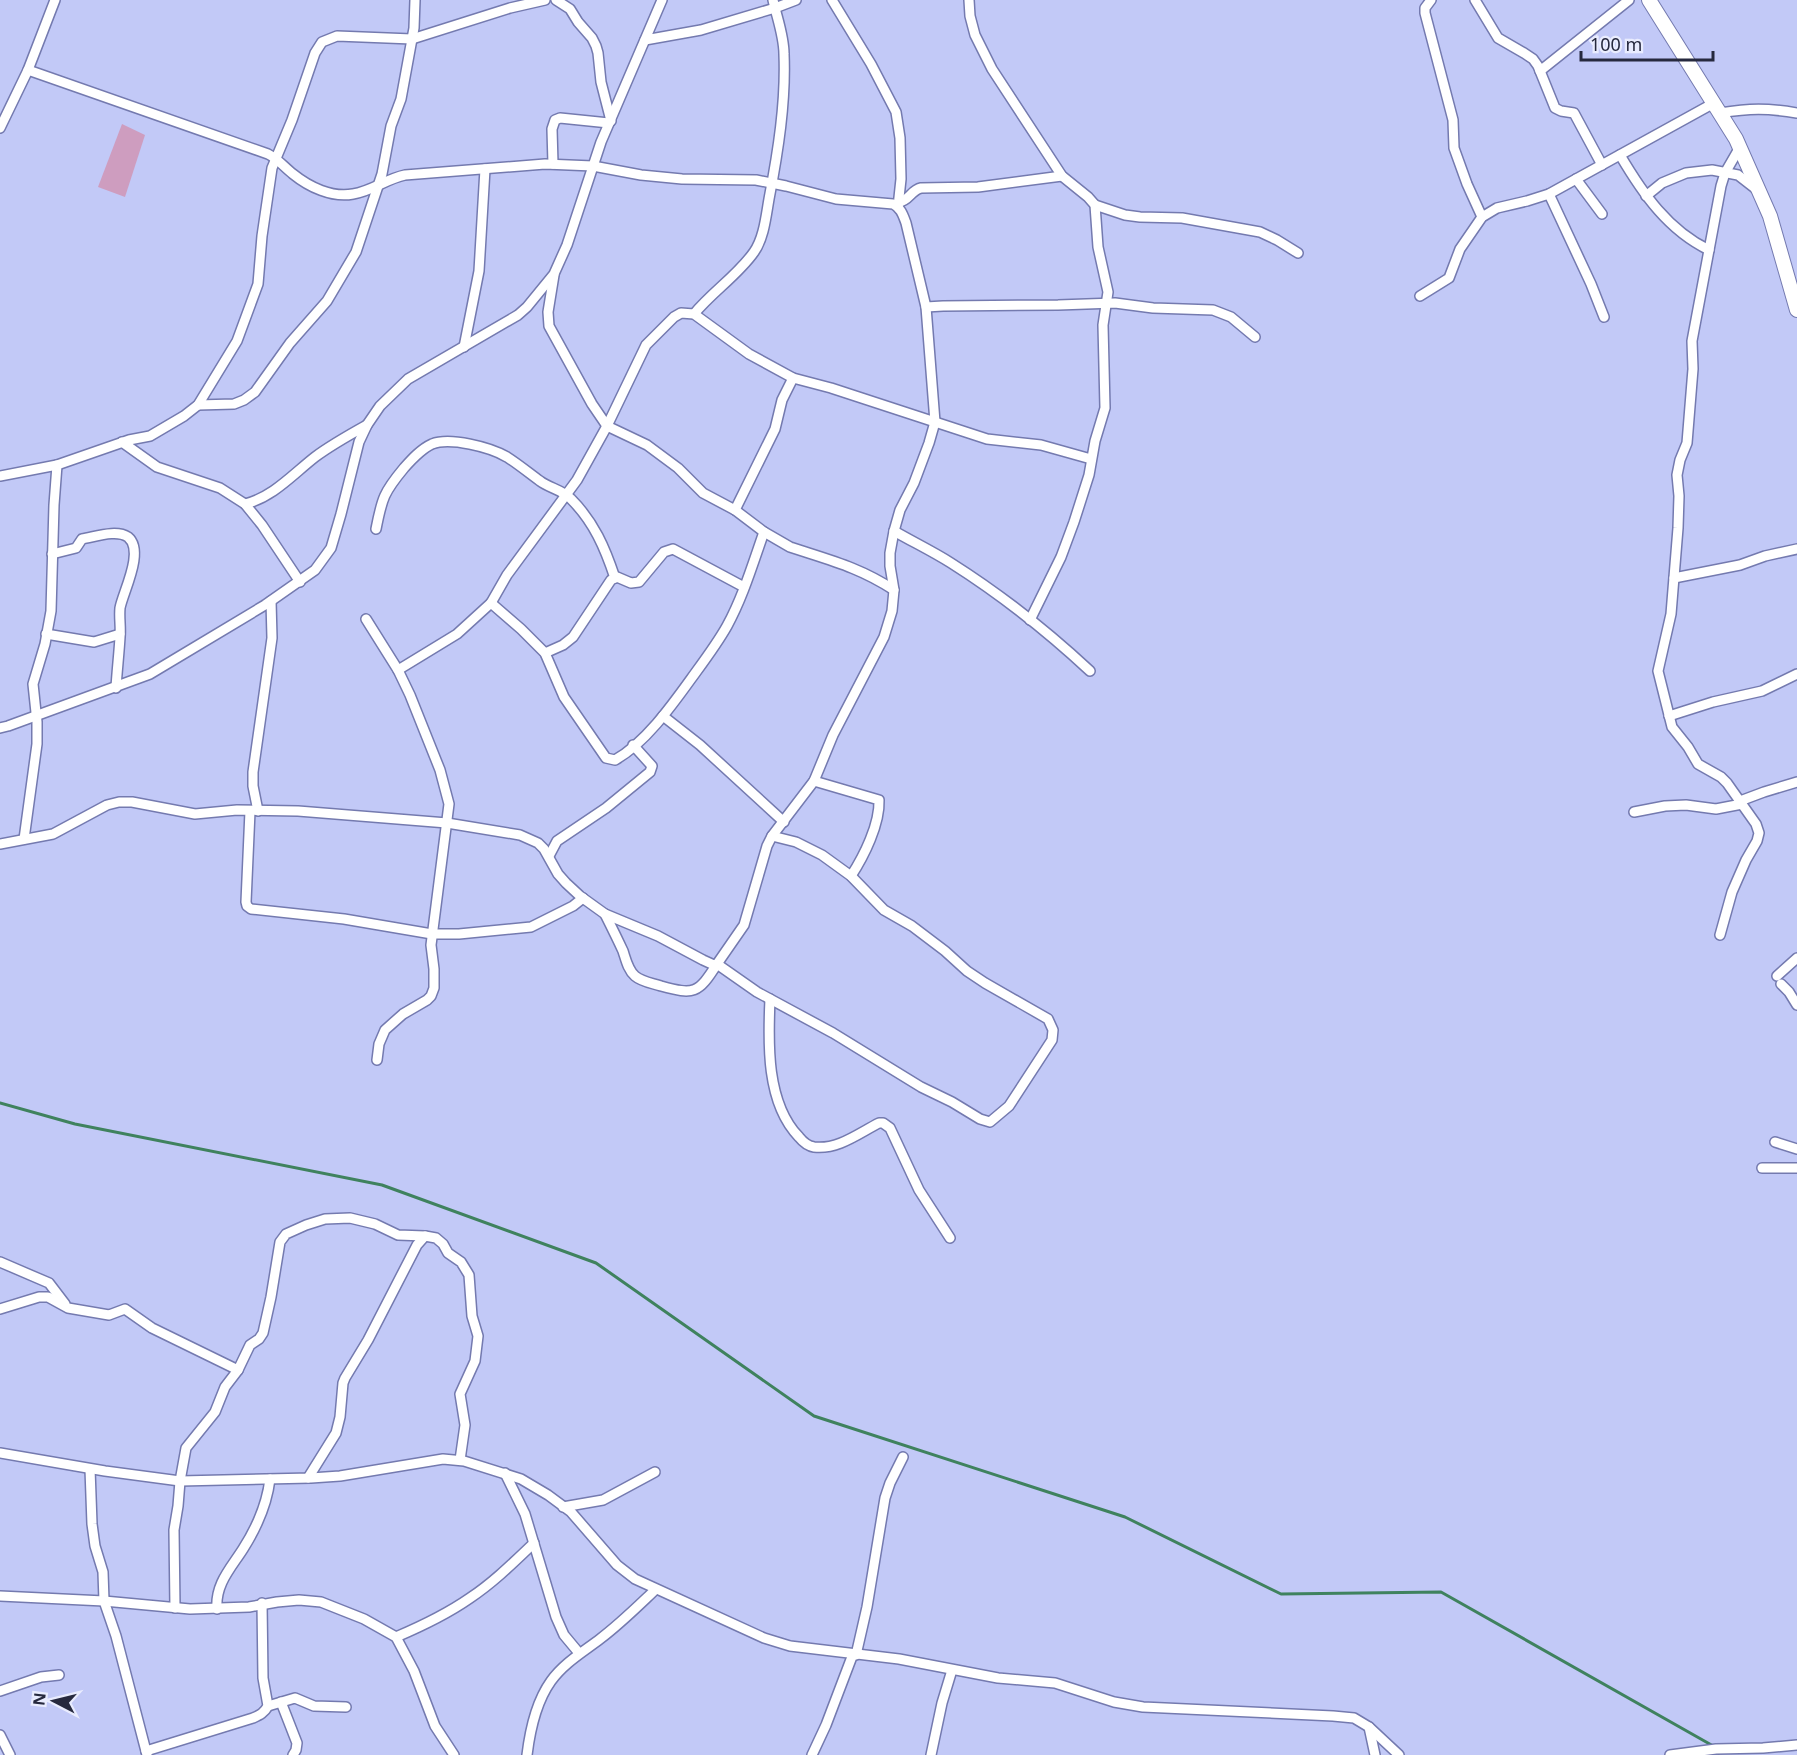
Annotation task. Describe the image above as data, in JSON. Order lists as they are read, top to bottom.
{
  "scale_bar": "100 m",
  "north": "left"
}
